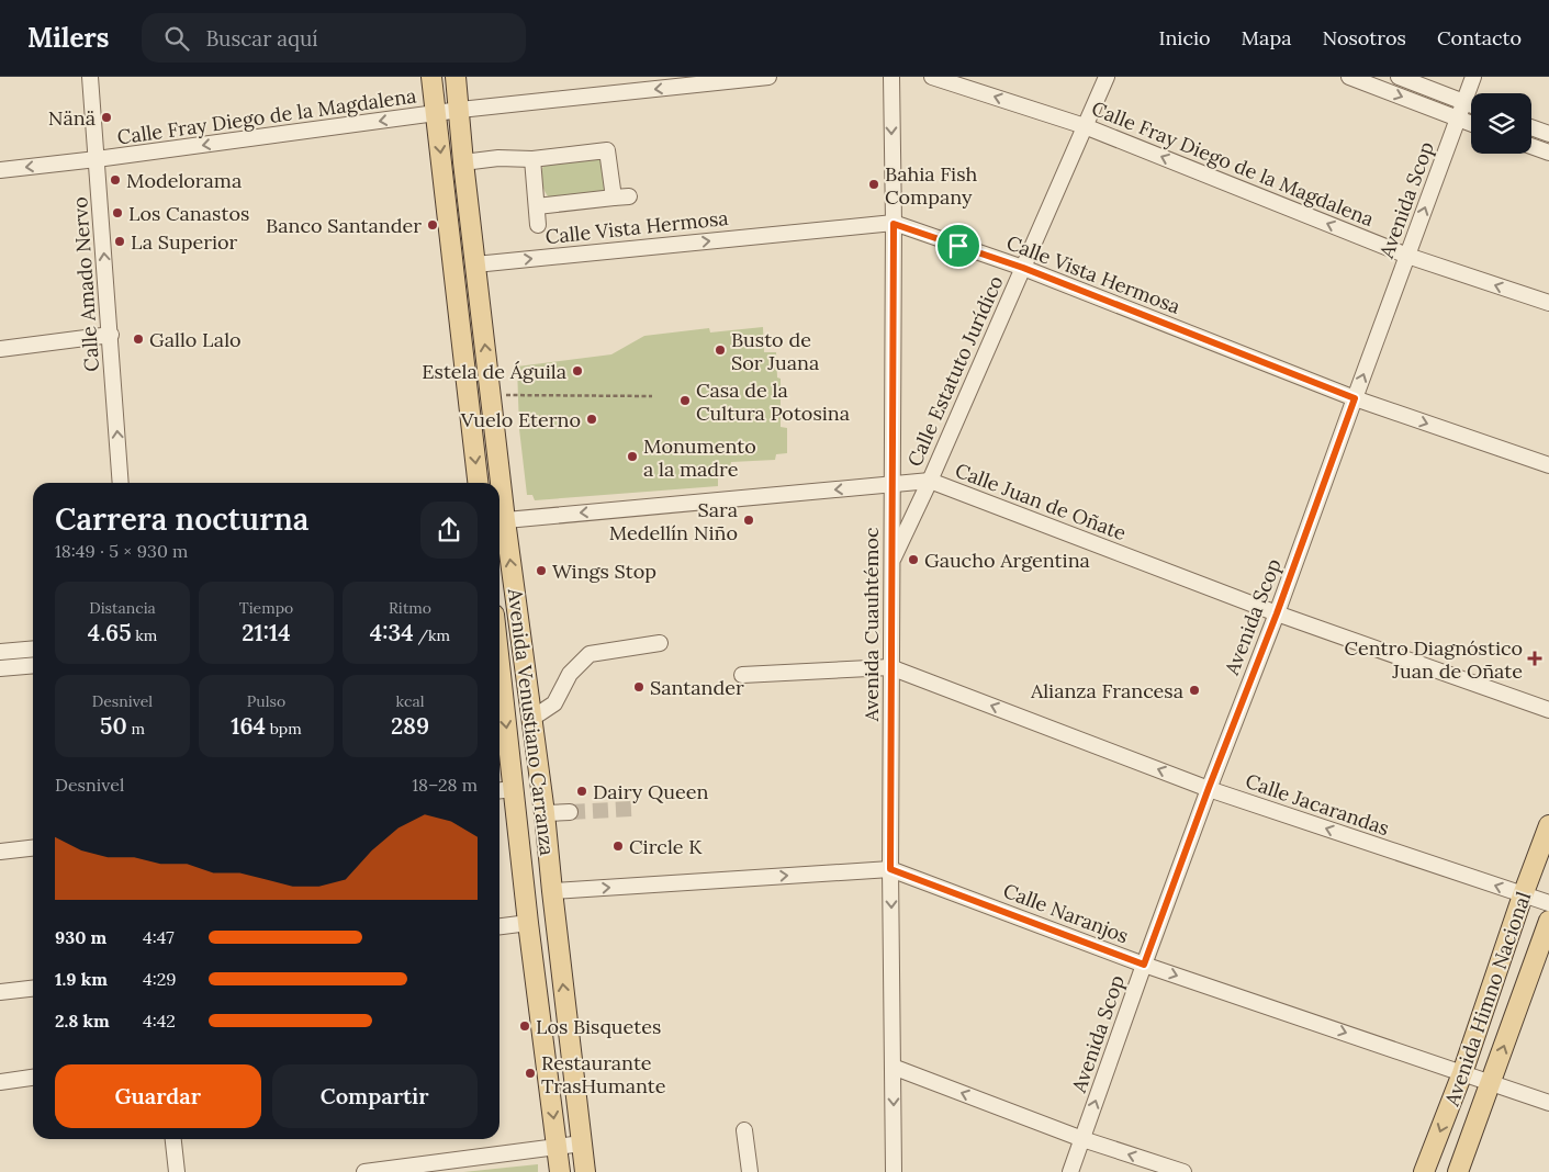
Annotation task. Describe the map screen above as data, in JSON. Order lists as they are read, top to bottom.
{
  "streets": {
    "main road": ["Avenida Venustiano Carranza", "Avenida Himno Nacional"],
    "street": [
      "Calle Fray Diego de la Magdalena",
      "Avenida Scop",
      "Calle Vista Hermosa",
      "Calle Amado Nervo",
      "Calle Estatuto Jurídico",
      "Calle Juan de Oñate",
      "Avenida Cuauhtémoc",
      "Calle Jacarandas",
      "Calle Naranjos"
    ]
  },
  "crossings": [
    ["Calle Fray Diego de la Magdalena", "Avenida Scop"],
    ["Calle Fray Diego de la Magdalena", "Calle Amado Nervo"],
    ["Calle Fray Diego de la Magdalena", "Calle Estatuto Jurídico"],
    ["Calle Fray Diego de la Magdalena", "Avenida Venustiano Carranza"],
    ["Avenida Scop", "Calle Vista Hermosa"],
    ["Avenida Scop", "Calle Juan de Oñate"],
    ["Avenida Scop", "Calle Jacarandas"],
    ["Avenida Scop", "Calle Naranjos"],
    ["Calle Vista Hermosa", "Calle Estatuto Jurídico"],
    ["Calle Vista Hermosa", "Avenida Cuauhtémoc"],
    ["Calle Vista Hermosa", "Avenida Venustiano Carranza"],
    ["Calle Estatuto Jurídico", "Calle Juan de Oñate"],
    ["Calle Estatuto Jurídico", "Avenida Cuauhtémoc"],
    ["Calle Juan de Oñate", "Avenida Cuauhtémoc"],
    ["Calle Juan de Oñate", "Avenida Venustiano Carranza"],
    ["Avenida Cuauhtémoc", "Calle Jacarandas"],
    ["Avenida Cuauhtémoc", "Calle Naranjos"],
    ["Avenida Venustiano Carranza", "Calle Naranjos"],
    ["Calle Jacarandas", "Avenida Himno Nacional"],
    ["Calle Naranjos", "Avenida Himno Nacional"]
  ],
  "one_way": [
    "Calle Fray Diego de la Magdalena",
    "Avenida Scop",
    "Calle Vista Hermosa",
    "Calle Amado Nervo",
    "Calle Juan de Oñate",
    "Avenida Cuauhtémoc",
    "Calle Jacarandas",
    "Calle Naranjos"
  ],
  "places": {
    "other": [
      "Nänä",
      "Modelorama",
      "Bahia Fish Company",
      "Los Canastos",
      "Banco Santander",
      "La Superior",
      "Gallo Lalo",
      "Busto de Sor Juana",
      "Estela de Águila",
      "Casa de la Cultura Potosina",
      "Vuelo Eterno",
      "Monumento a la madre",
      "Sara Medellín Niño",
      "Gaucho Argentina",
      "Wings Stop",
      "Santander",
      "Alianza Francesa",
      "Dairy Queen",
      "Circle K",
      "Los Bisquetes",
      "Restaurante TrasHumante"
    ],
    "health": ["Centro Diagnóstico Juan de Oñate"]
  },
  "page": {
    "header": "Milers",
    "search": "Buscar aquí",
    "nav": [
      "Inicio",
      "Mapa",
      "Nosotros",
      "Contacto"
    ],
    "heading": ["Carrera nocturna", "18:49 · 5 × 930 m"],
    "stats": [
      ["Distancia", "4.65 km"],
      ["Tiempo", "21:14"],
      ["Ritmo", "4:34 /km"],
      ["Desnivel", "50 m"],
      ["Pulso", "164 bpm"],
      ["kcal", "289"]
    ],
    "chart": ["Desnivel", "18–28 m"],
    "list": [
      {
        "name": "930 m",
        "note": "4:47"
      },
      {
        "name": "1.9 km",
        "note": "4:29"
      },
      {
        "name": "2.8 km",
        "note": "4:42"
      }
    ],
    "buttons": ["Guardar", "Compartir"]
  }
}
